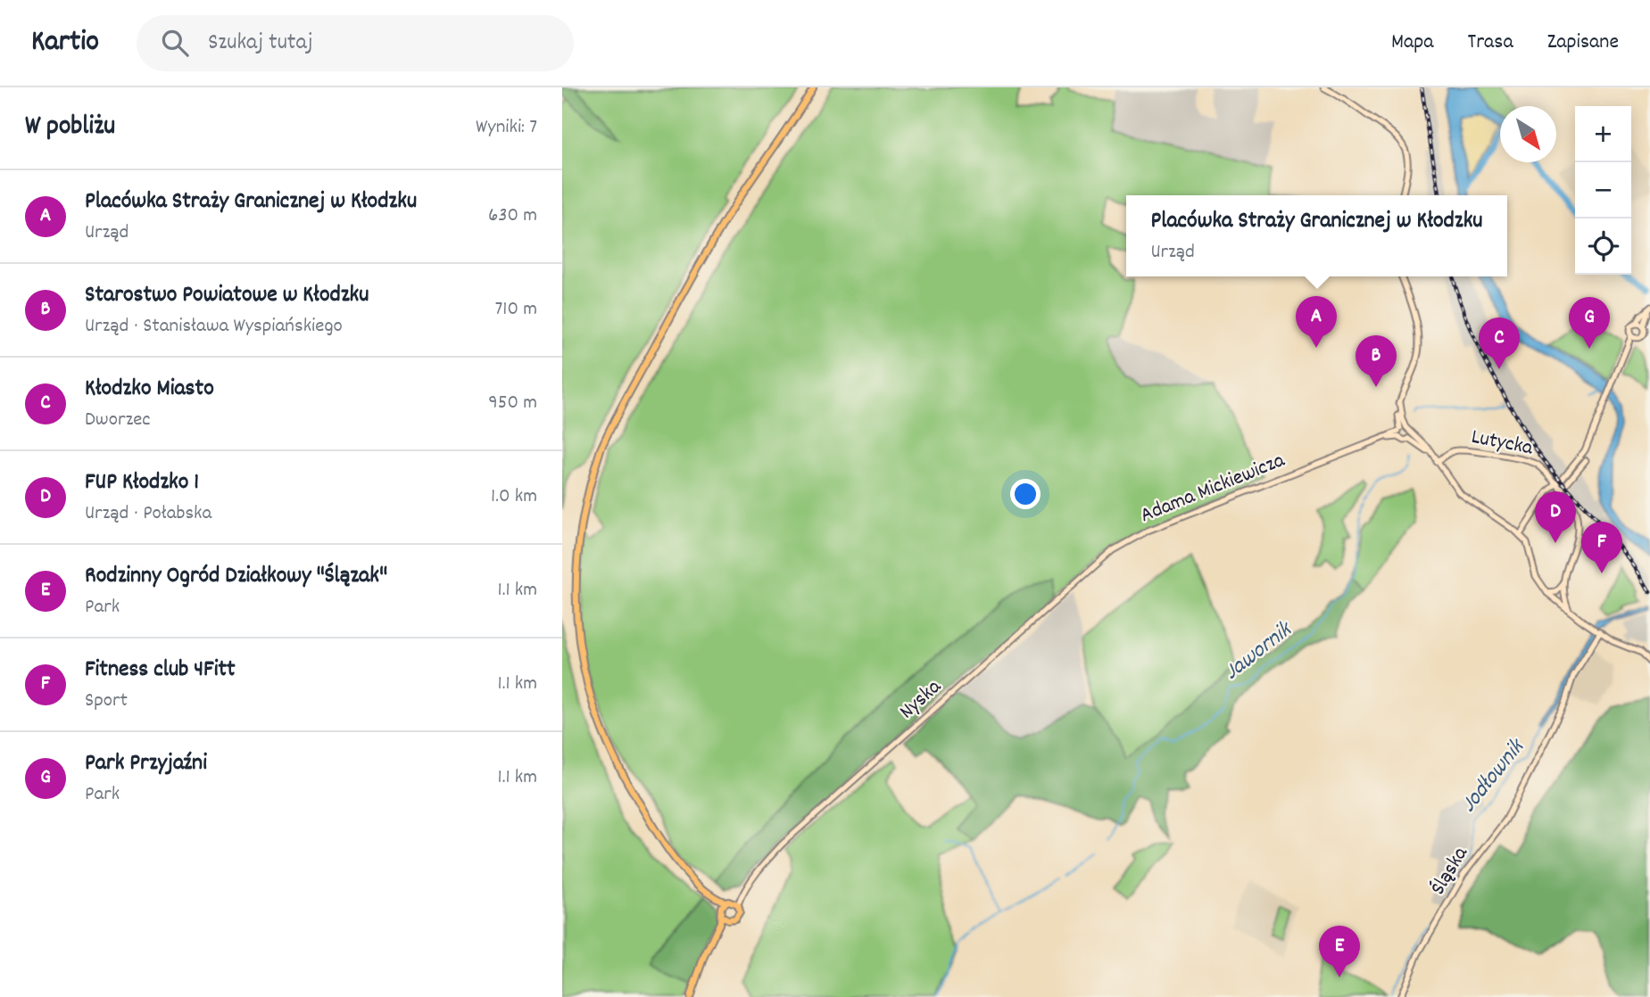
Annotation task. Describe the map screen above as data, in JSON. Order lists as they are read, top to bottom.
{
  "streets": {
    "street": [
      "Lutycka",
      "Adama Mickiewicza",
      "Nyska",
      "Śląska"
    ]
  },
  "crossings": [
    ["Adama Mickiewicza", "Nyska"]
  ],
  "water": ["Jawornik", "Jodłownik"],
  "north": "bottom right",
  "page": {
    "header": "Kartio",
    "search": "Szukaj tutaj",
    "nav": ["Mapa", "Trasa", "Zapisane"],
    "heading": ["W pobliżu", "Wyniki: 7"],
    "map_buttons": ["+", "−"],
    "list": [
      {
        "mark": "A",
        "name": "Placówka Straży Granicznej w Kłodzku",
        "note": "Urząd",
        "value": "630 m"
      },
      {
        "mark": "B",
        "name": "Starostwo Powiatowe w Kłodzku",
        "note": "Urząd · Stanisława Wyspiańskiego",
        "value": "710 m"
      },
      {
        "mark": "C",
        "name": "Kłodzko Miasto",
        "note": "Dworzec",
        "value": "950 m"
      },
      {
        "mark": "D",
        "name": "FUP Kłodzko 1",
        "note": "Urząd · Połabska",
        "value": "1.0 km"
      },
      {
        "mark": "E",
        "name": "Rodzinny Ogród Działkowy \"Ślązak\"",
        "note": "Park",
        "value": "1.1 km"
      },
      {
        "mark": "F",
        "name": "Fitness club 4Fitt",
        "note": "Sport",
        "value": "1.1 km"
      },
      {
        "mark": "G",
        "name": "Park Przyjaźni",
        "note": "Park",
        "value": "1.1 km"
      }
    ],
    "popup": ["Placówka Straży Granicznej w Kłodzku", "Urząd"],
    "pins": [
      "A",
      "G",
      "C",
      "B",
      "D",
      "F",
      "E"
    ]
  }
}
